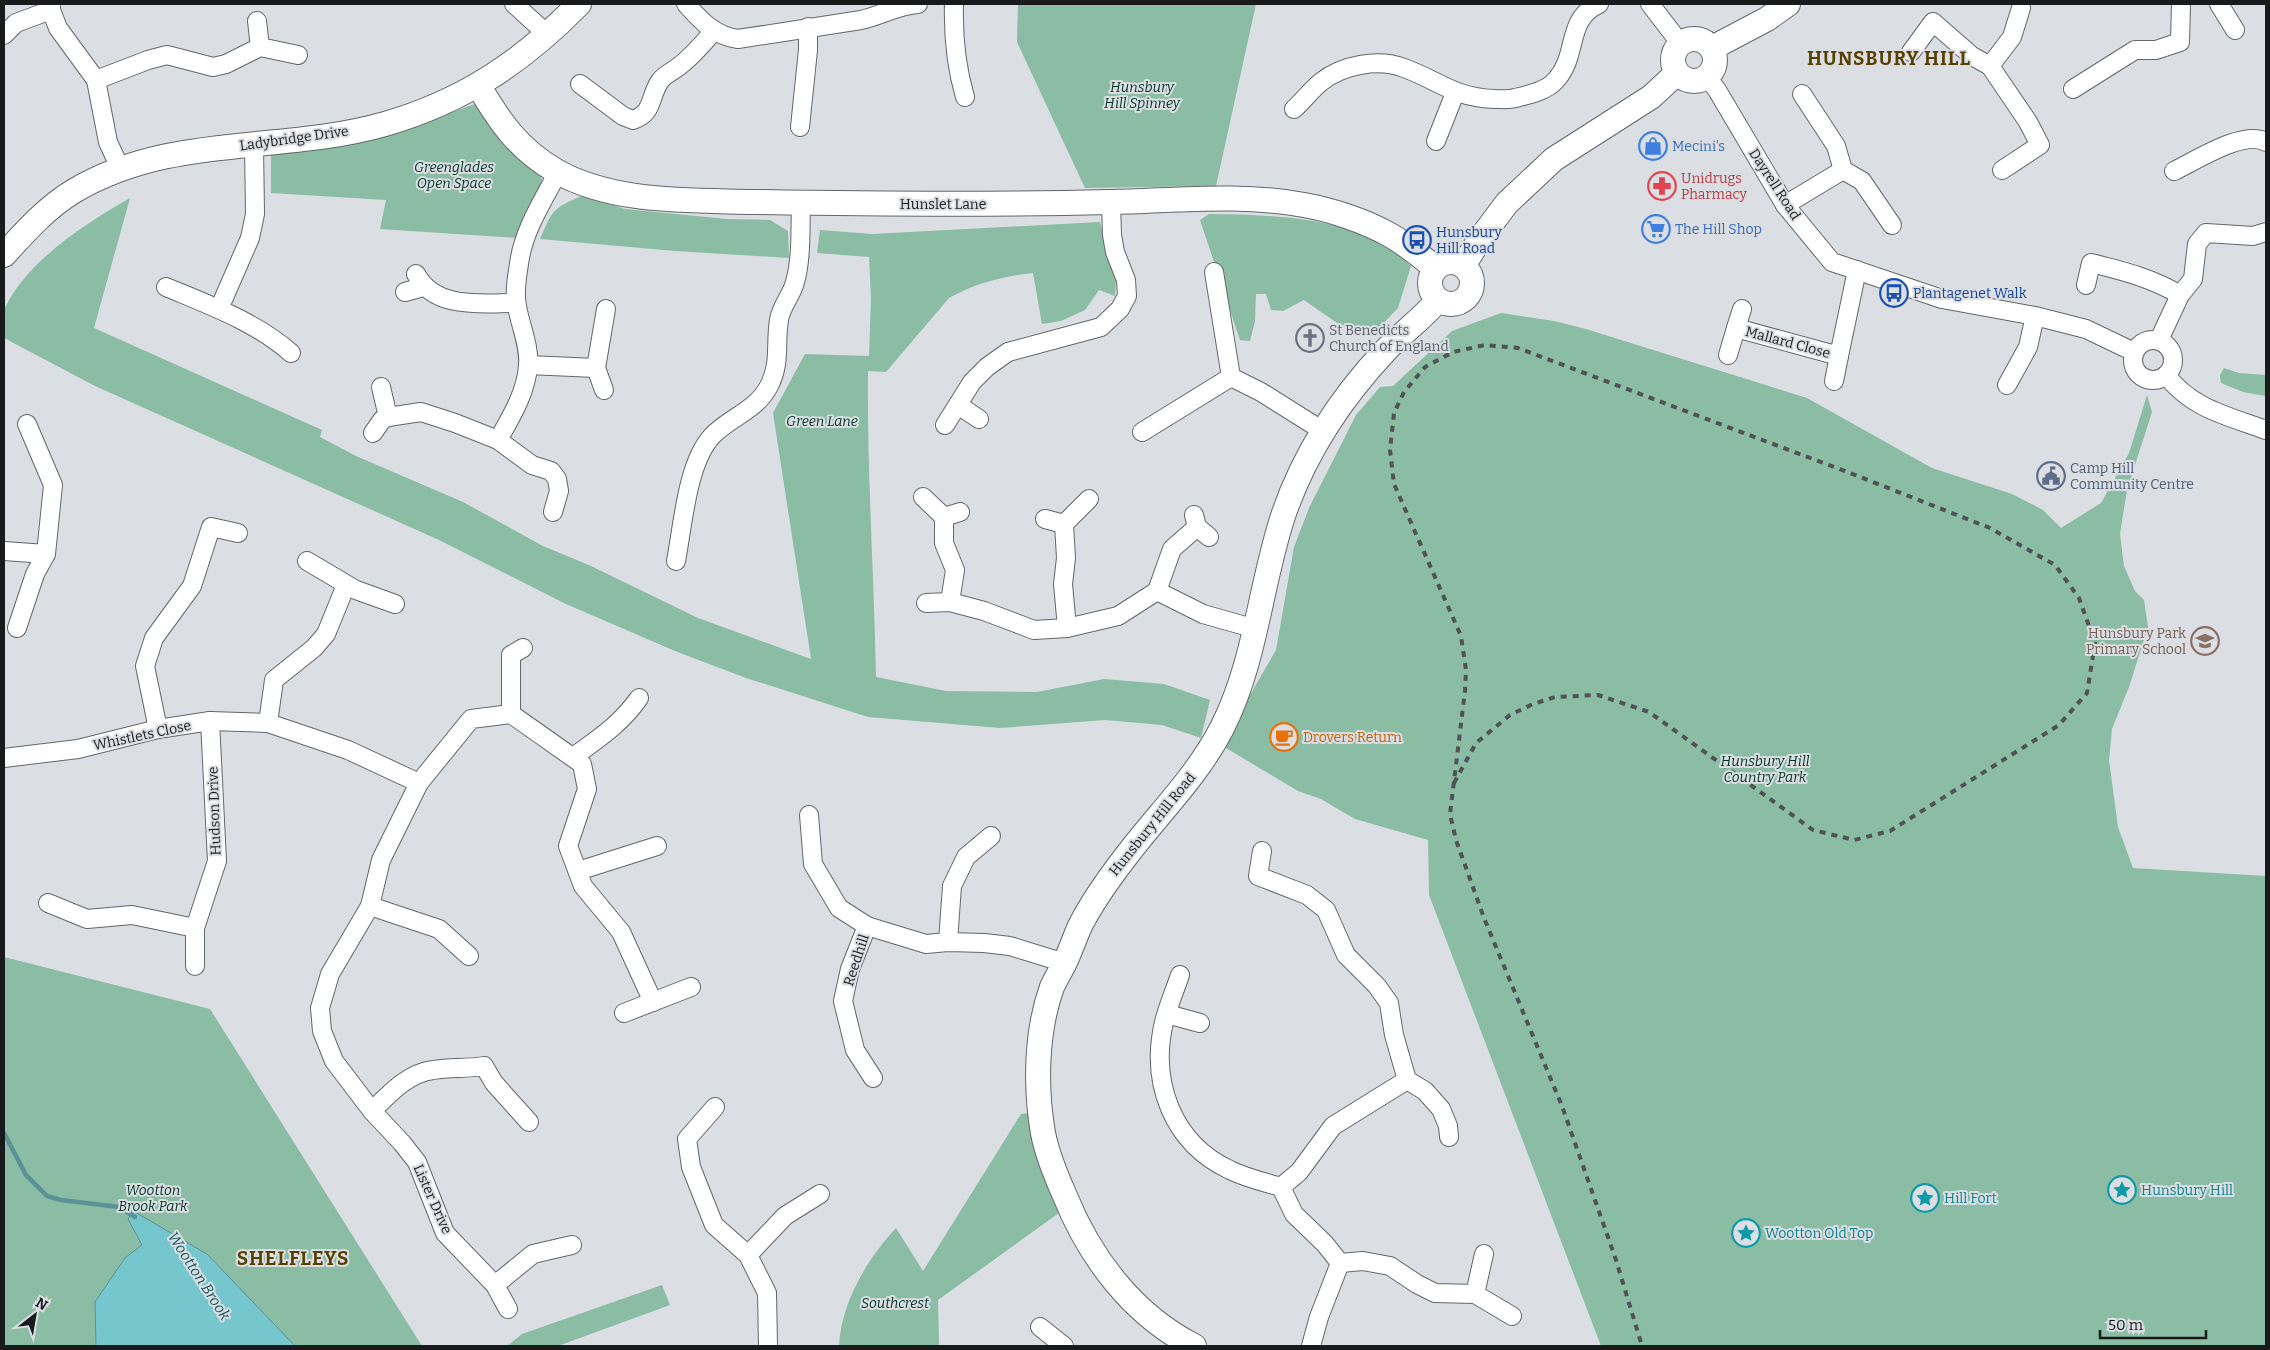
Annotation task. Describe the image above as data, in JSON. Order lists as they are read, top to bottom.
{
  "streets": {
    "street": [
      "Ladybridge Drive",
      "Dayrell Road",
      "Hunslet Lane",
      "Mallard Close",
      "Whistlets Close",
      "Hudson Drive",
      "Hunsbury Hill Road",
      "Reedhill",
      "Lister Drive"
    ]
  },
  "crossings": [
    ["Ladybridge Drive", "Hunslet Lane"],
    ["Dayrell Road", "Mallard Close"],
    ["Hunslet Lane", "Hunsbury Hill Road"],
    ["Whistlets Close", "Hudson Drive"],
    ["Whistlets Close", "Lister Drive"],
    ["Hunsbury Hill Road", "Reedhill"]
  ],
  "districts": ["HUNSBURY HILL", "SHELFLEYS"],
  "water": ["Wootton Brook"],
  "parks": [
    "Hunsbury Hill Spinney",
    "Greenglades Open Space",
    "Green Lane",
    "Hunsbury Hill Country Park",
    "Wootton Brook Park",
    "Southcrest"
  ],
  "places": {
    "shop": ["Mecini's"],
    "pharmacy": ["Unidrugs Pharmacy"],
    "supermarket": ["The Hill Shop"],
    "bus stop": ["Hunsbury Hill Road", "Plantagenet Walk"],
    "church": ["St Benedicts Church of England"],
    "public building": ["Camp Hill Community Centre"],
    "school or university": ["Hunsbury Park Primary School"],
    "cafe": ["Drovers Return"],
    "place": ["Hunsbury Hill", "Hill Fort", "Wootton Old Top"]
  },
  "scale_bar": "50 m",
  "north": "top right"
}
